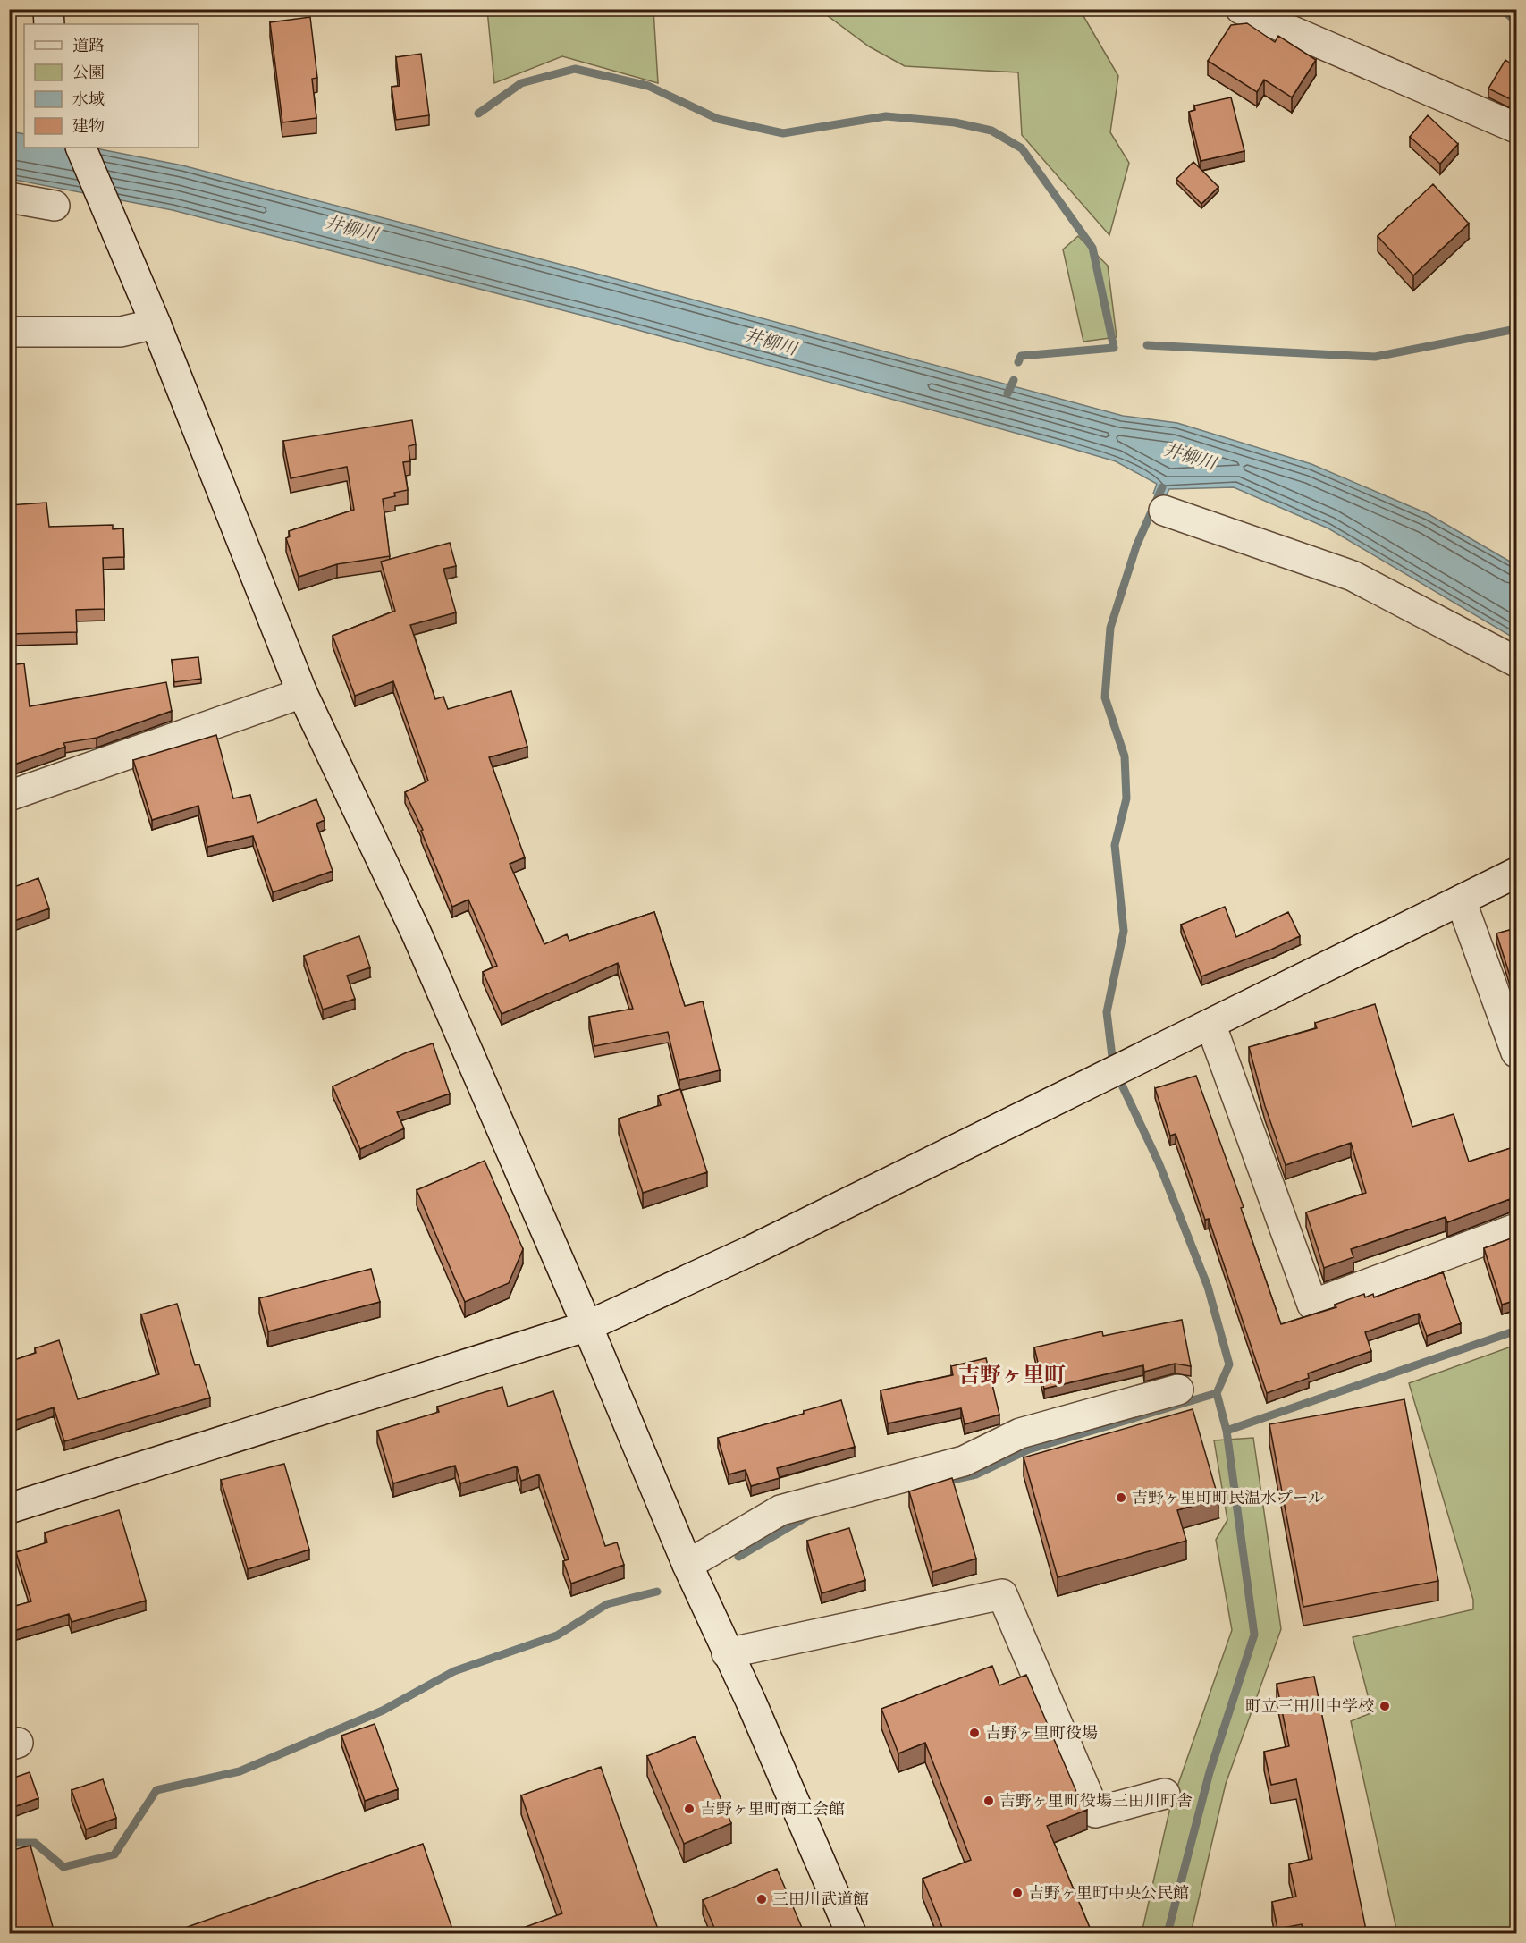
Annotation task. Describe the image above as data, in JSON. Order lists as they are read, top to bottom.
{
  "districts": ["吉野ヶ里町"],
  "water": ["井柳川"],
  "places": [
    "吉野ヶ里町町民温水プール",
    "町立三田川中学校",
    "吉野ヶ里町役場",
    "吉野ヶ里町役場三田川町舎",
    "吉野ヶ里町商工会館",
    "吉野ヶ里町中央公民館",
    "三田川武道館"
  ],
  "legend": [
    "道路",
    "公園",
    "水域",
    "建物"
  ]
}
